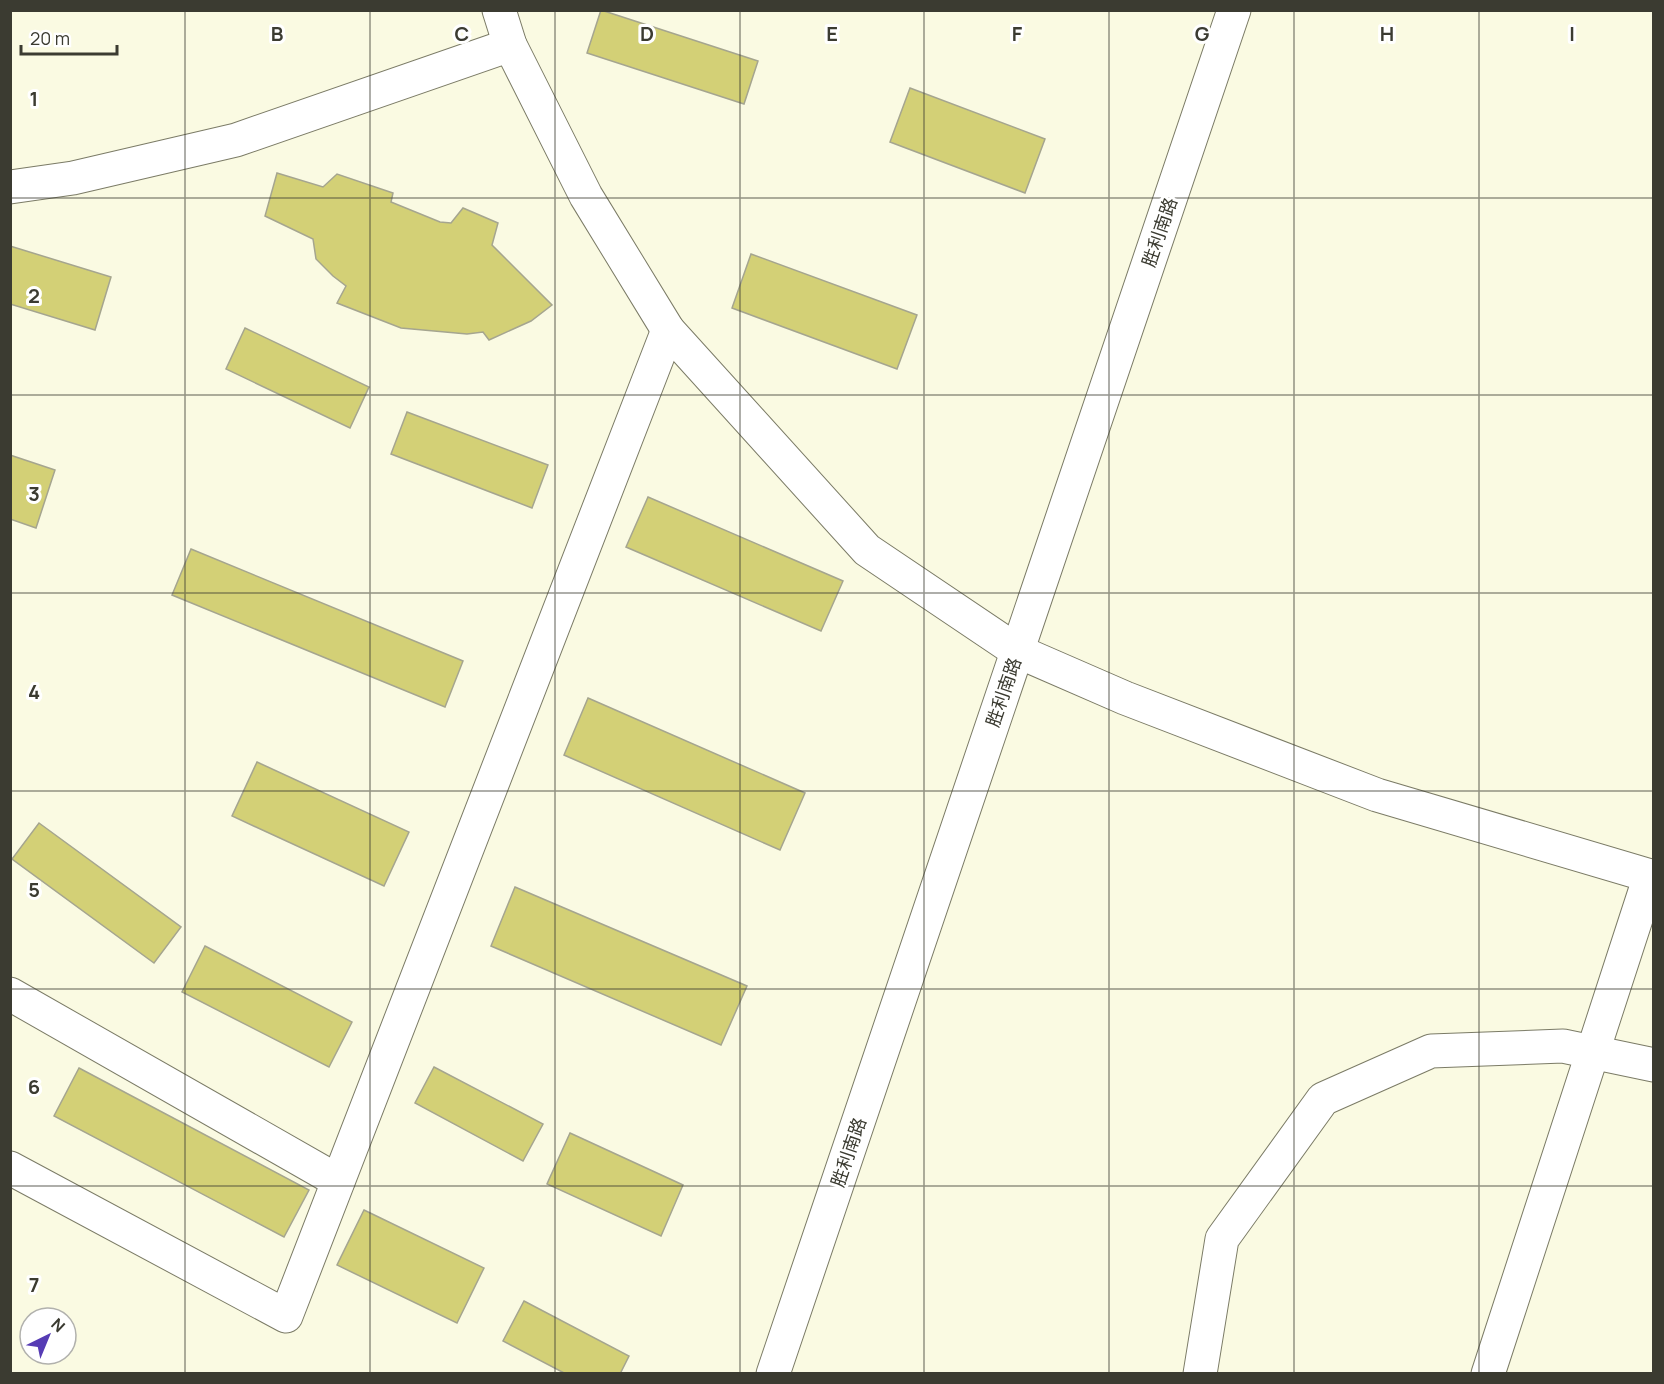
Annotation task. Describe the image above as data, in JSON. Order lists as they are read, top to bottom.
{
  "streets": {
    "street": ["胜利南路"]
  },
  "scale_bar": "20 m",
  "north": "top right",
  "grid": {
    "columns": [
      "B",
      "C",
      "D",
      "E",
      "F",
      "G",
      "H",
      "I"
    ],
    "rows": [
      "1",
      "2",
      "3",
      "4",
      "5",
      "6",
      "7"
    ]
  }
}
